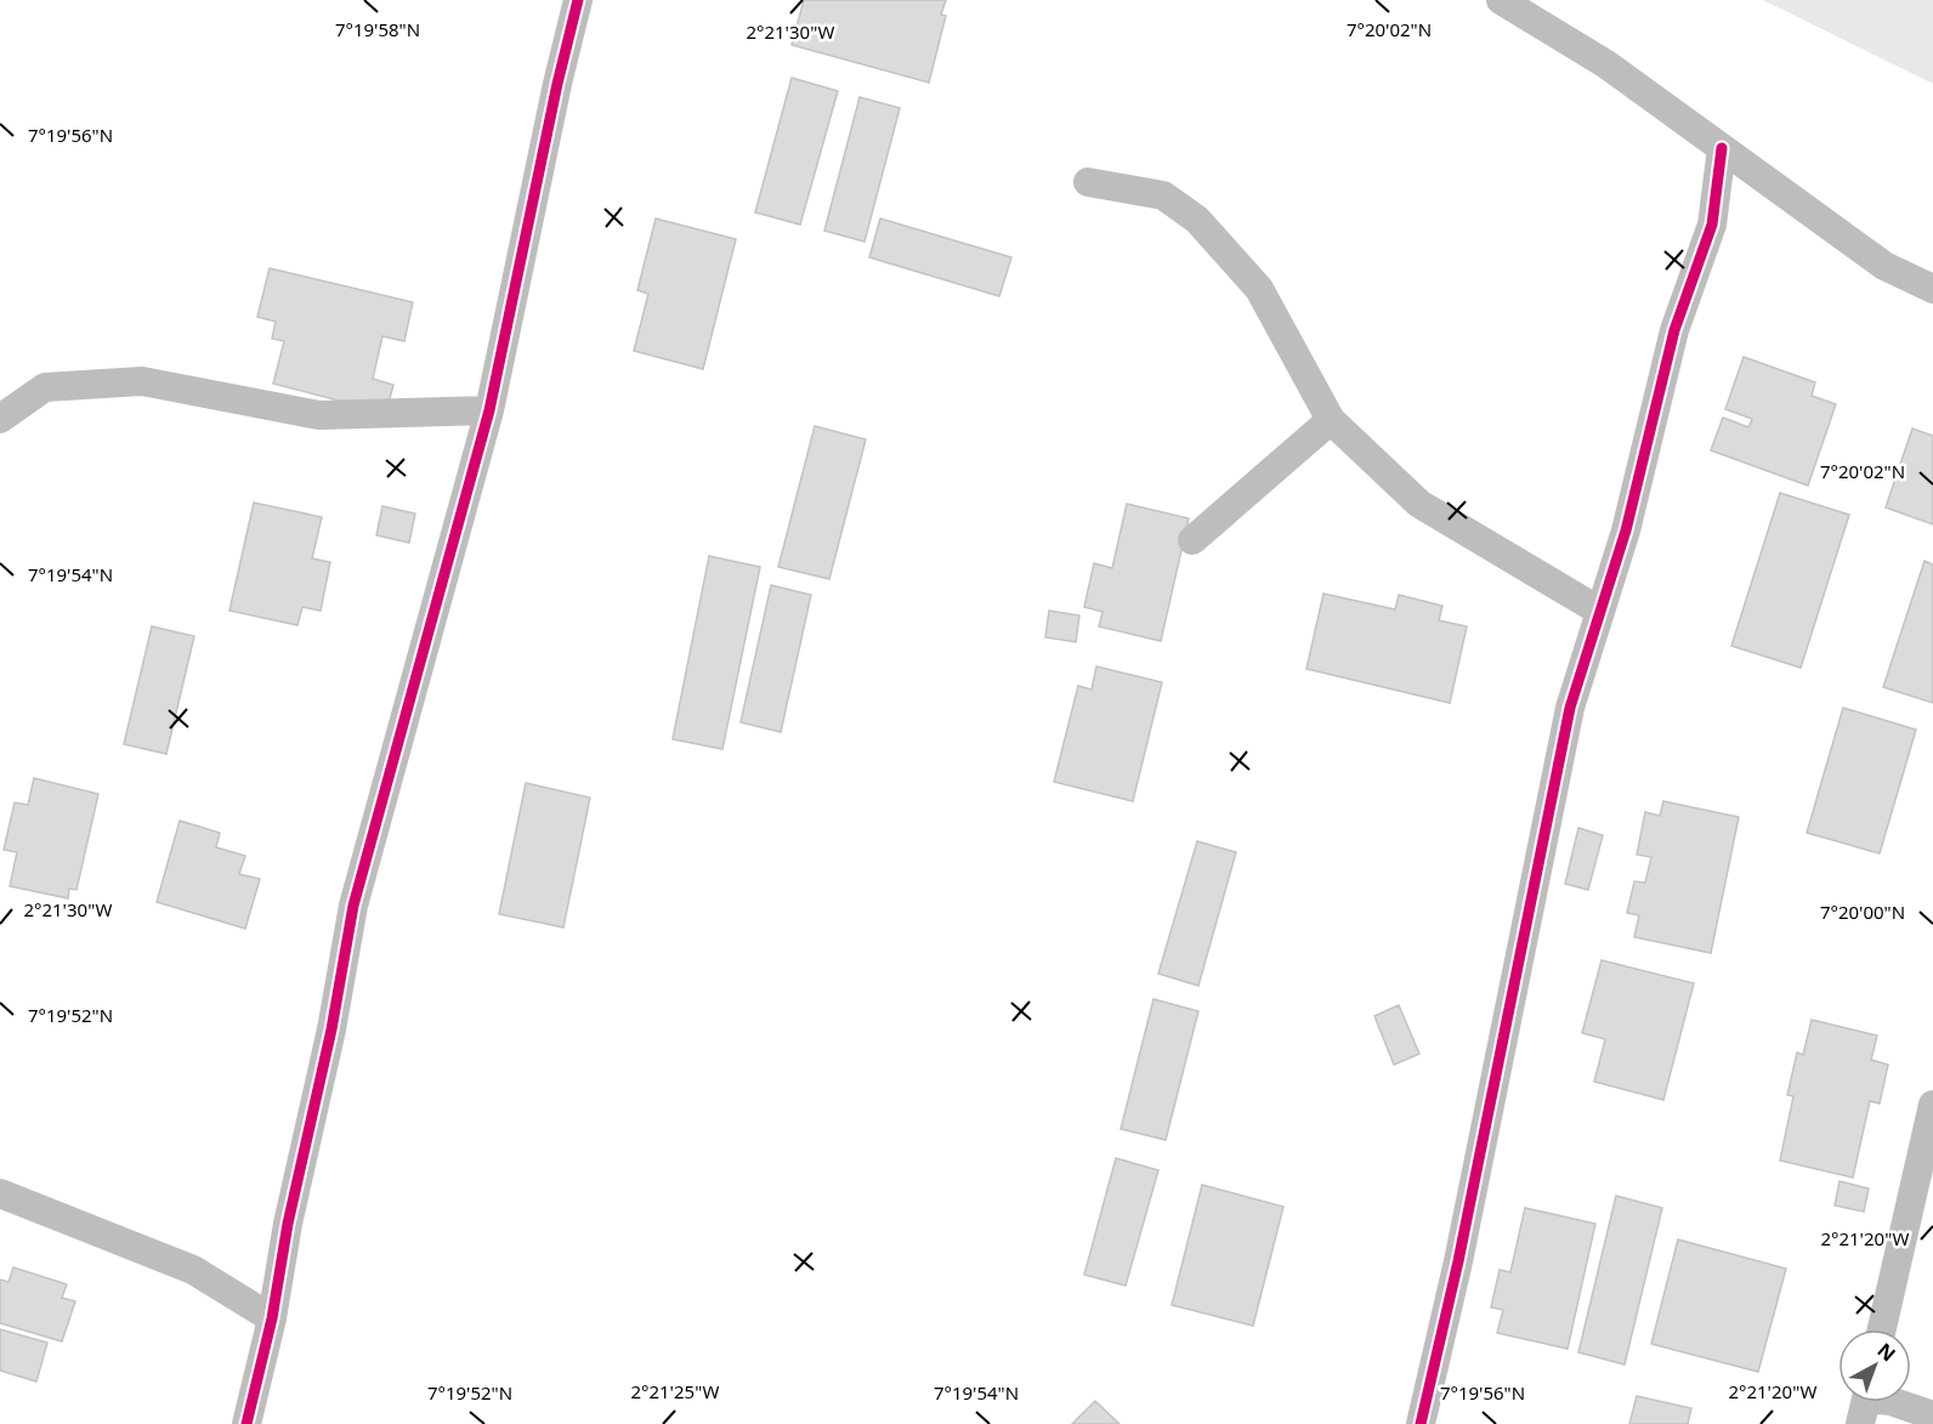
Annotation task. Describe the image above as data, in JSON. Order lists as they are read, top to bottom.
{
  "north": "top right",
  "coordinates": [
    "7°19'58\"N",
    "7°20'02\"N",
    "2°21'30\"W",
    "7°19'56\"N",
    "7°19'54\"N",
    "7°20'00\"N",
    "7°19'52\"N",
    "2°21'20\"W",
    "2°21'25\"W"
  ]
}
